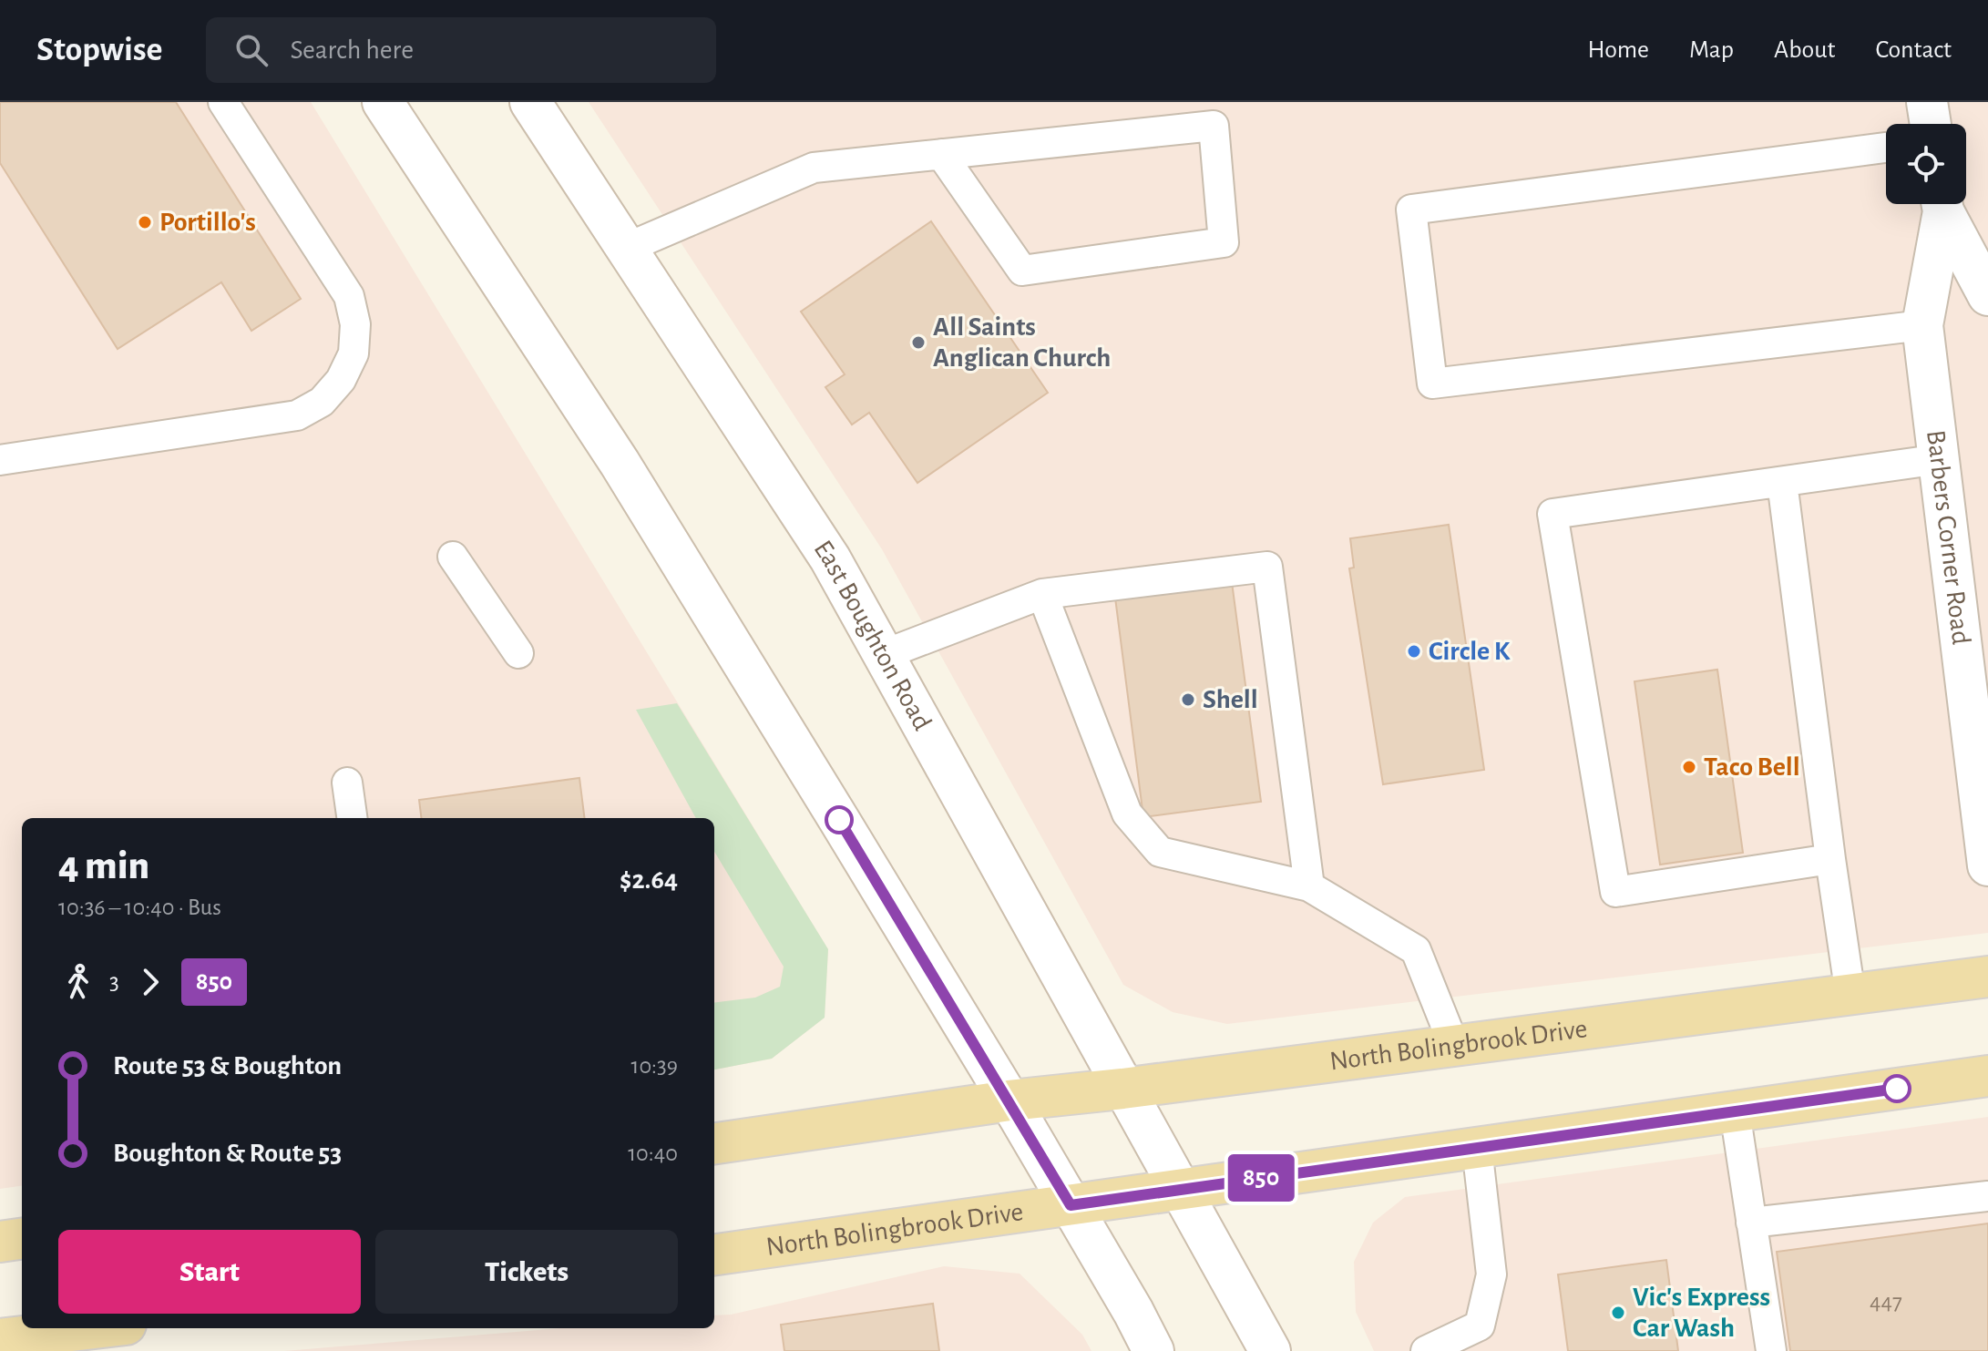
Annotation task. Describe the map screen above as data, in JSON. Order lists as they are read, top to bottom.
{
  "streets": {
    "main road": ["Barbers Corner Road", "East Boughton Road", "North Bolingbrook Drive"]
  },
  "crossings": [
    ["East Boughton Road", "North Bolingbrook Drive"]
  ],
  "places": [
    "Portillo's",
    "All Saints Anglican Church",
    "Circle K",
    "Shell",
    "Taco Bell",
    "Vic's Express Car Wash"
  ],
  "lines": ["bus line 850"],
  "house_numbers": ["447"],
  "page": {
    "header": "Stopwise",
    "search": "Search here",
    "nav": [
      "Home",
      "Map",
      "About",
      "Contact"
    ],
    "on_map": "850",
    "heading": ["4 min", "10:36 – 10:40 · Bus", "$2.64"],
    "legs": ["3", "850"],
    "list": [
      {
        "name": "Route 53 & Boughton",
        "value": "10:39"
      },
      {
        "name": "Boughton & Route 53",
        "value": "10:40"
      }
    ],
    "buttons": ["Start", "Tickets"]
  }
}
